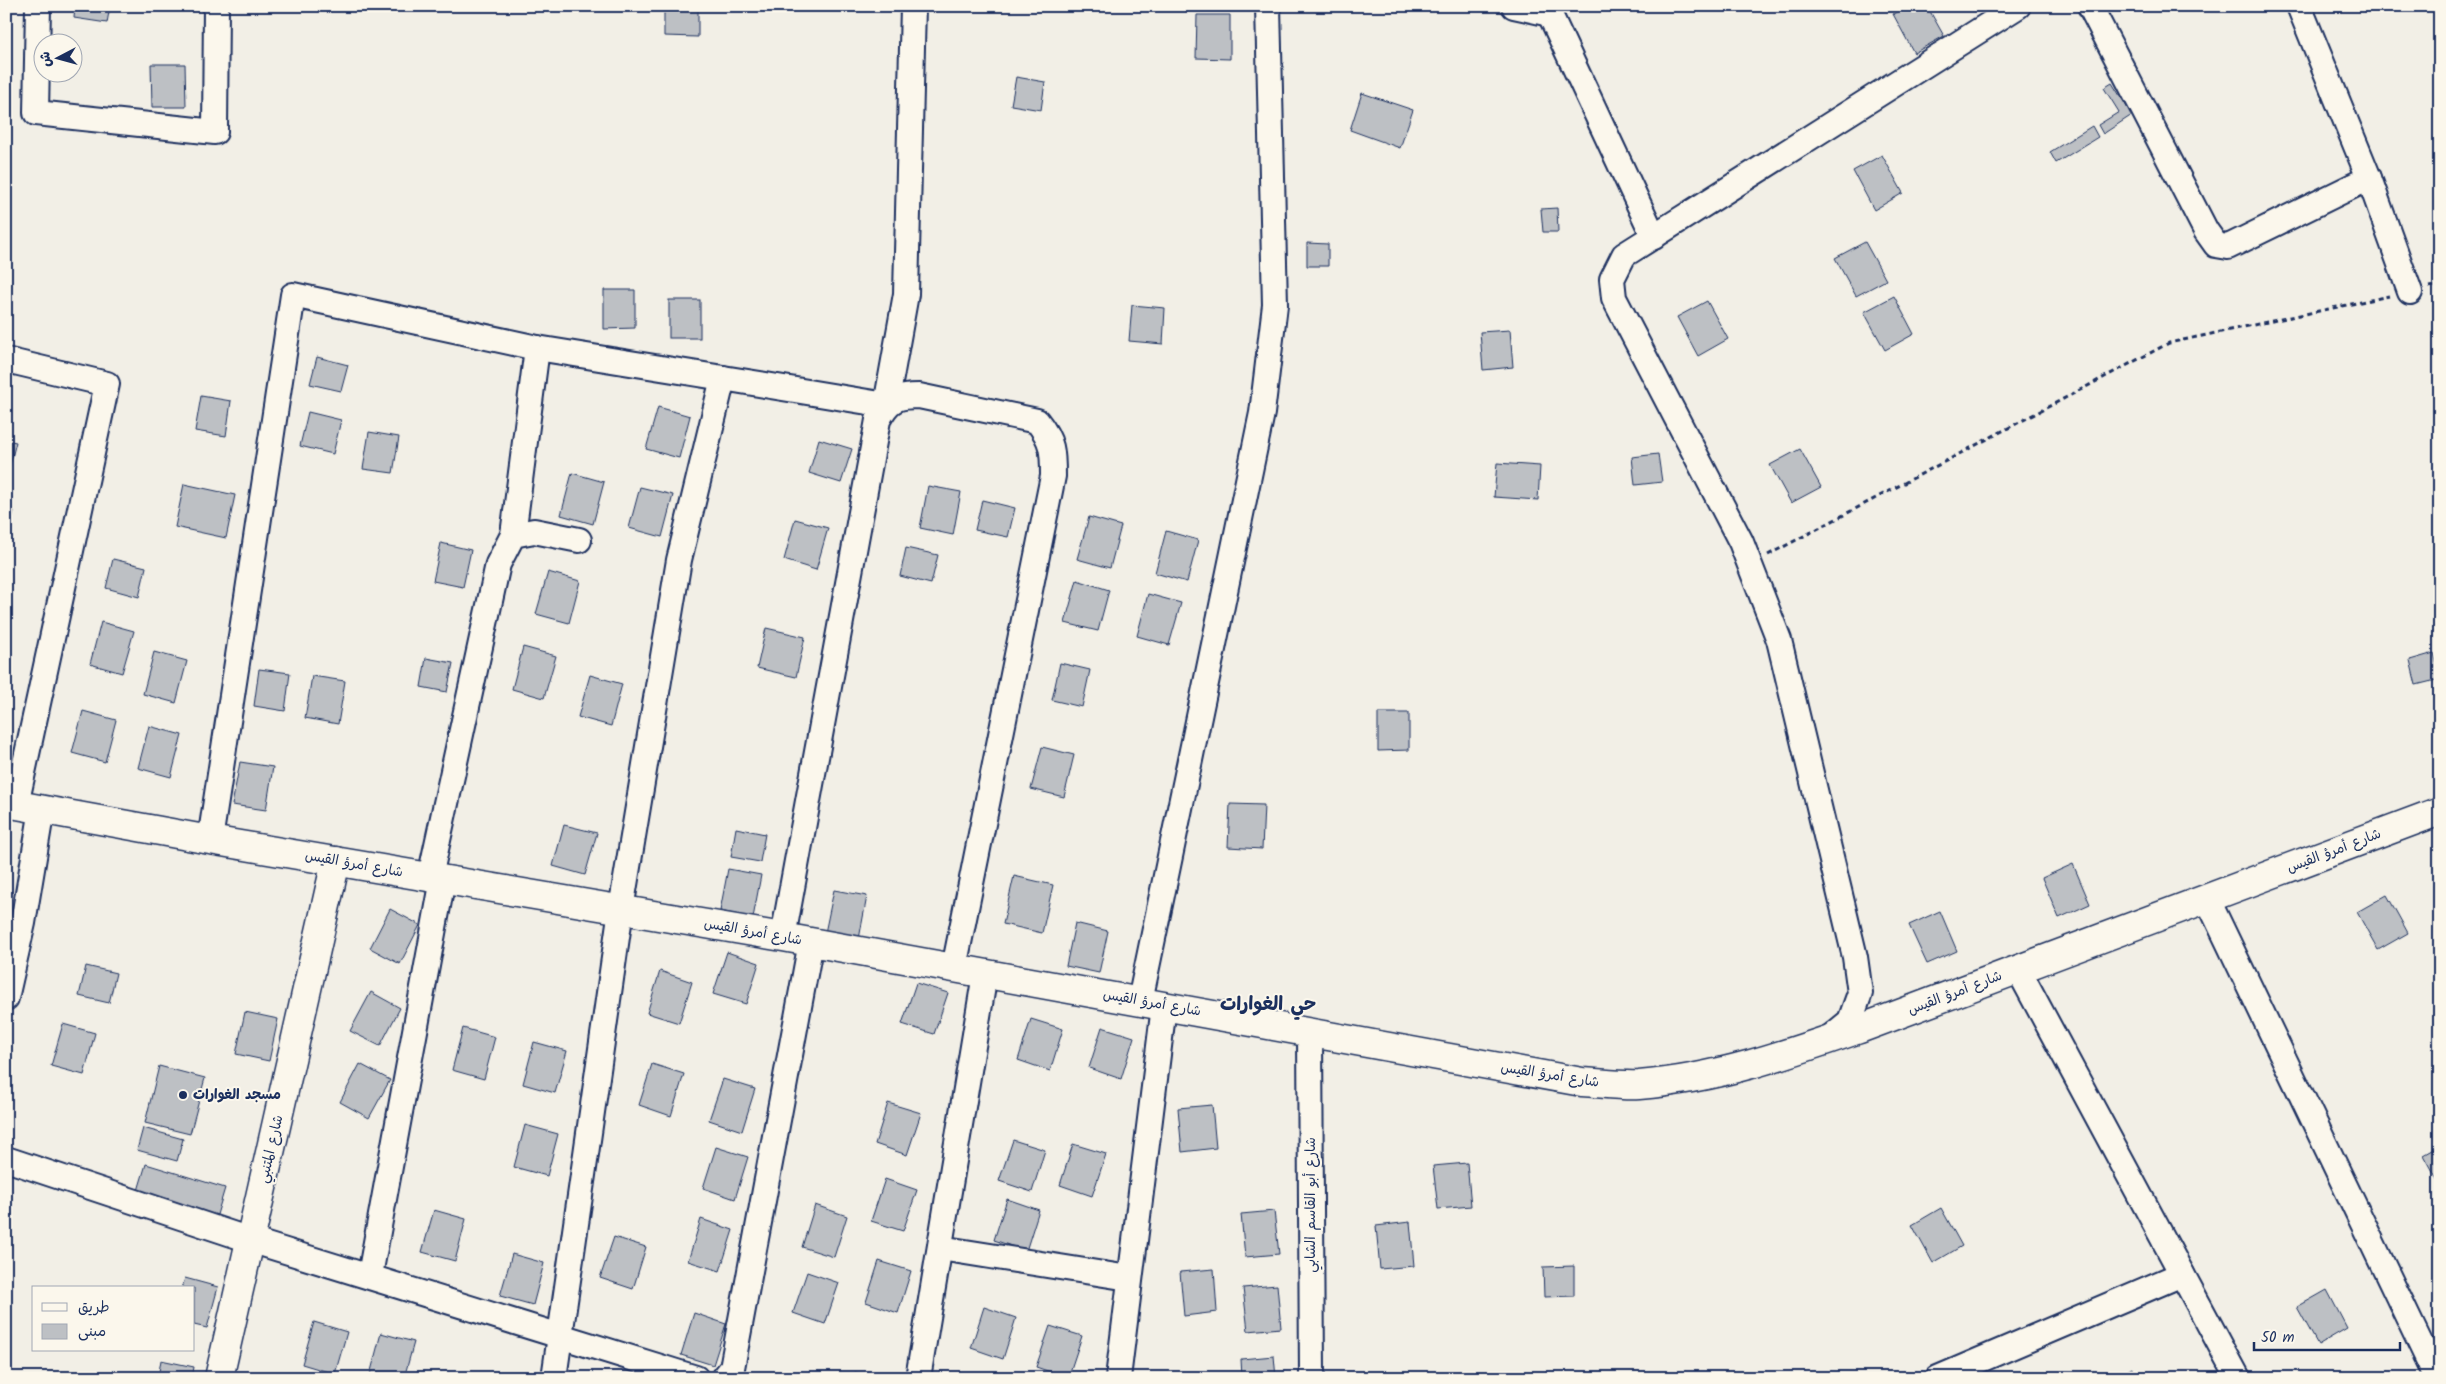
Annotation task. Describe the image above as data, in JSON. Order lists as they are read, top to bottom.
{
  "streets": {
    "street": ["شارع أمرؤ القيس", "شارع المتنبي", "شارع أبو القاسم الشابي"]
  },
  "crossings": [
    ["شارع أمرؤ القيس", "شارع المتنبي"],
    ["شارع أمرؤ القيس", "شارع أبو القاسم الشابي"]
  ],
  "districts": ["حي الغوارات"],
  "places": ["مسجد الغوارات"],
  "legend": ["طريق", "مبنى"],
  "scale_bar": "50 m",
  "north": "left"
}
